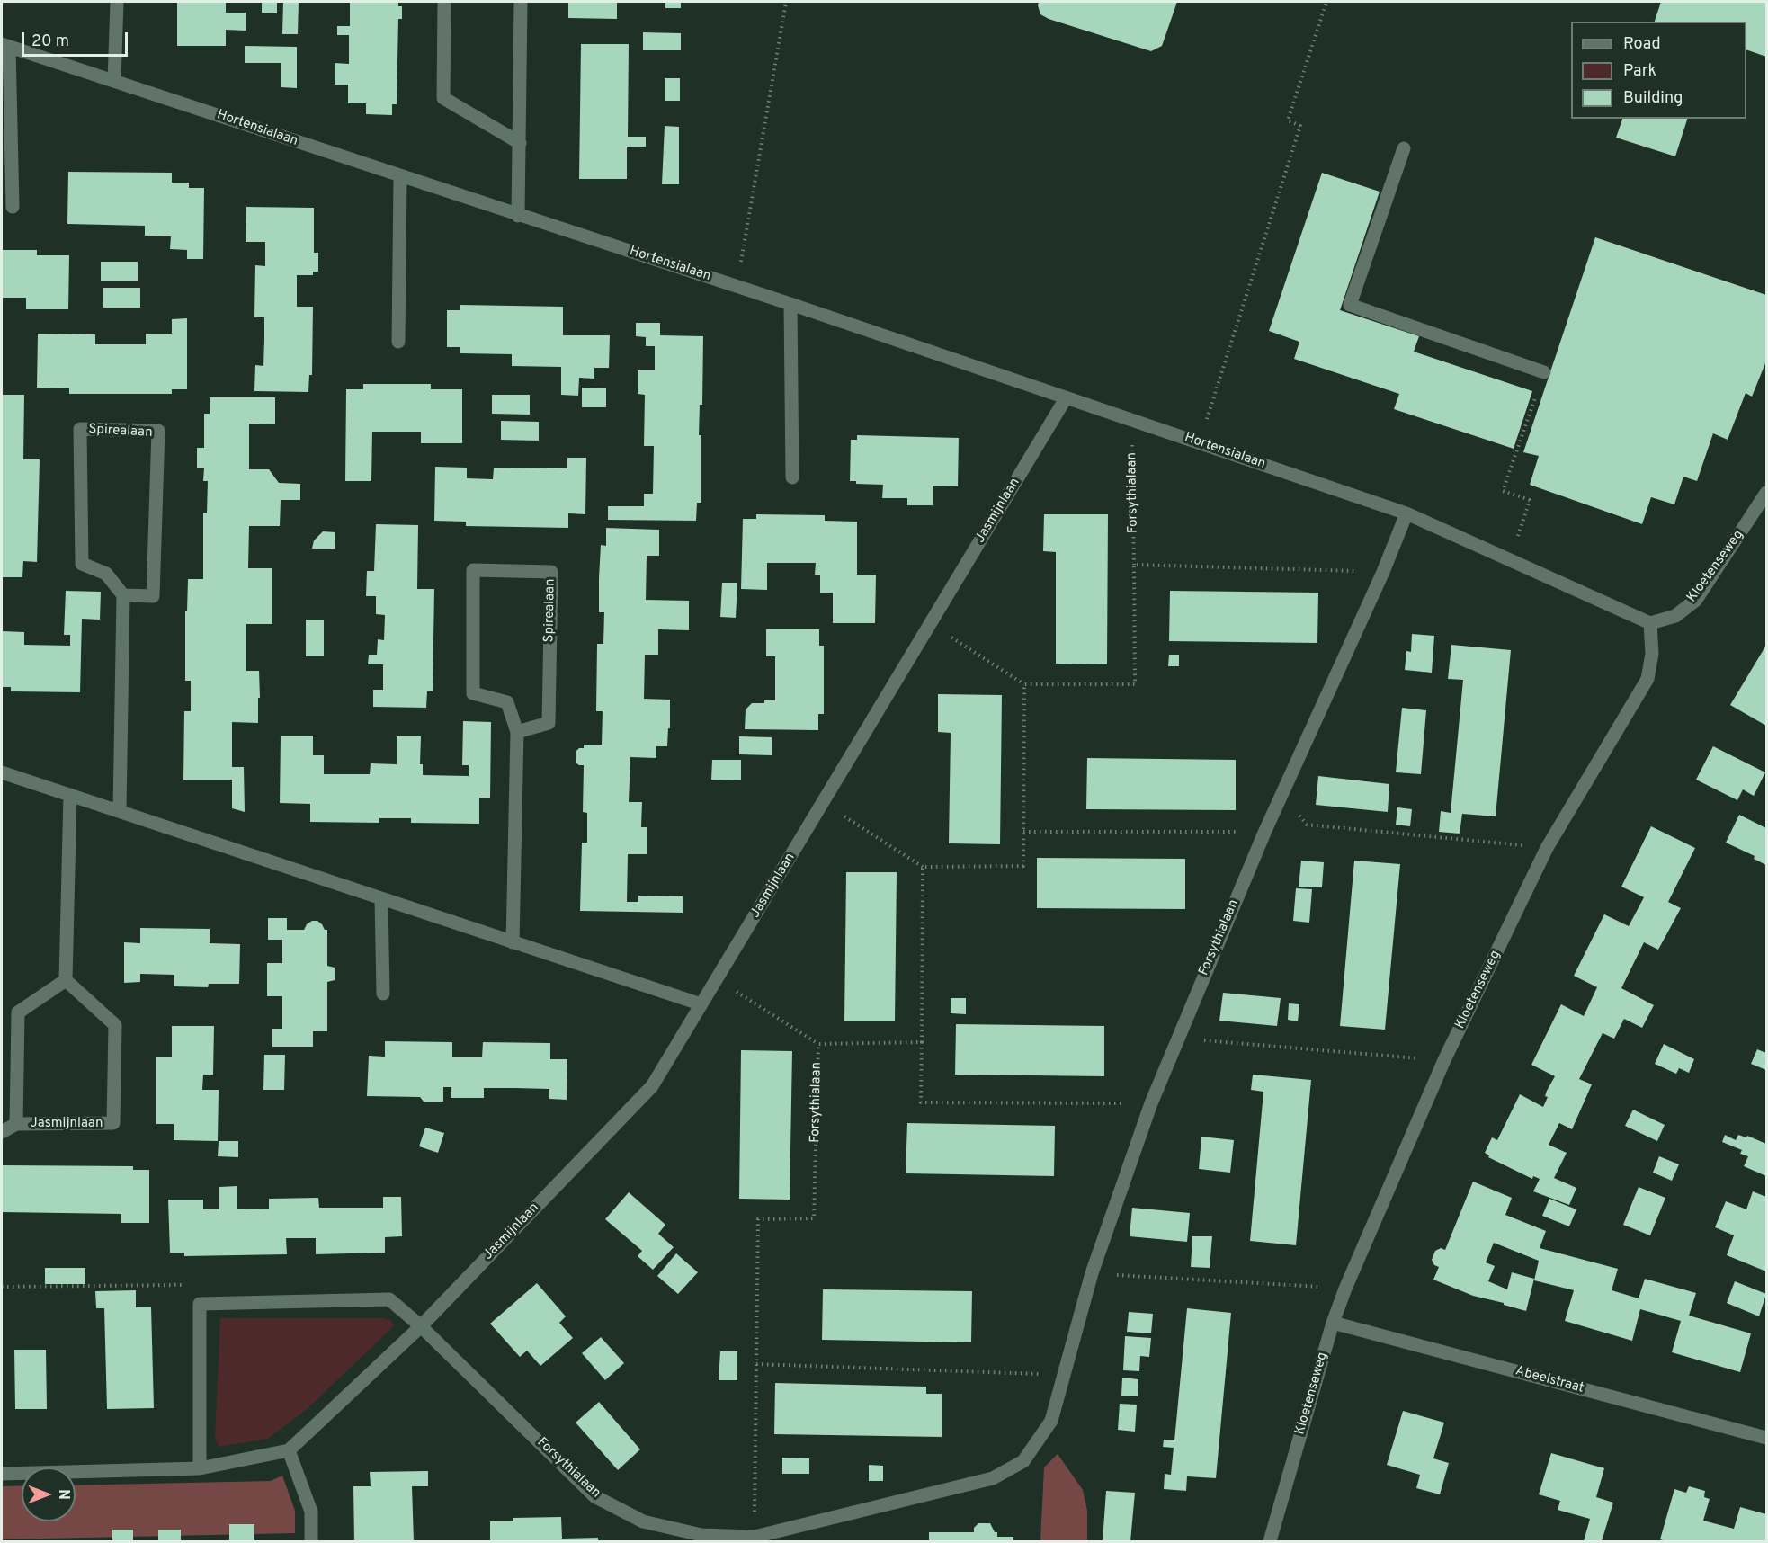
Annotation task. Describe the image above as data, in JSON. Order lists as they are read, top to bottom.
{
  "streets": {
    "street": [
      "Hortensialaan",
      "Spirealaan",
      "Forsythialaan",
      "Jasmijnlaan",
      "Kloetenseweg",
      "Abeelstraat"
    ]
  },
  "crossings": [
    ["Hortensialaan", "Forsythialaan"],
    ["Hortensialaan", "Jasmijnlaan"],
    ["Hortensialaan", "Kloetenseweg"],
    ["Forsythialaan", "Jasmijnlaan"],
    ["Kloetenseweg", "Abeelstraat"]
  ],
  "legend": ["Road", "Park", "Building"],
  "scale_bar": "20 m",
  "north": "right"
}
